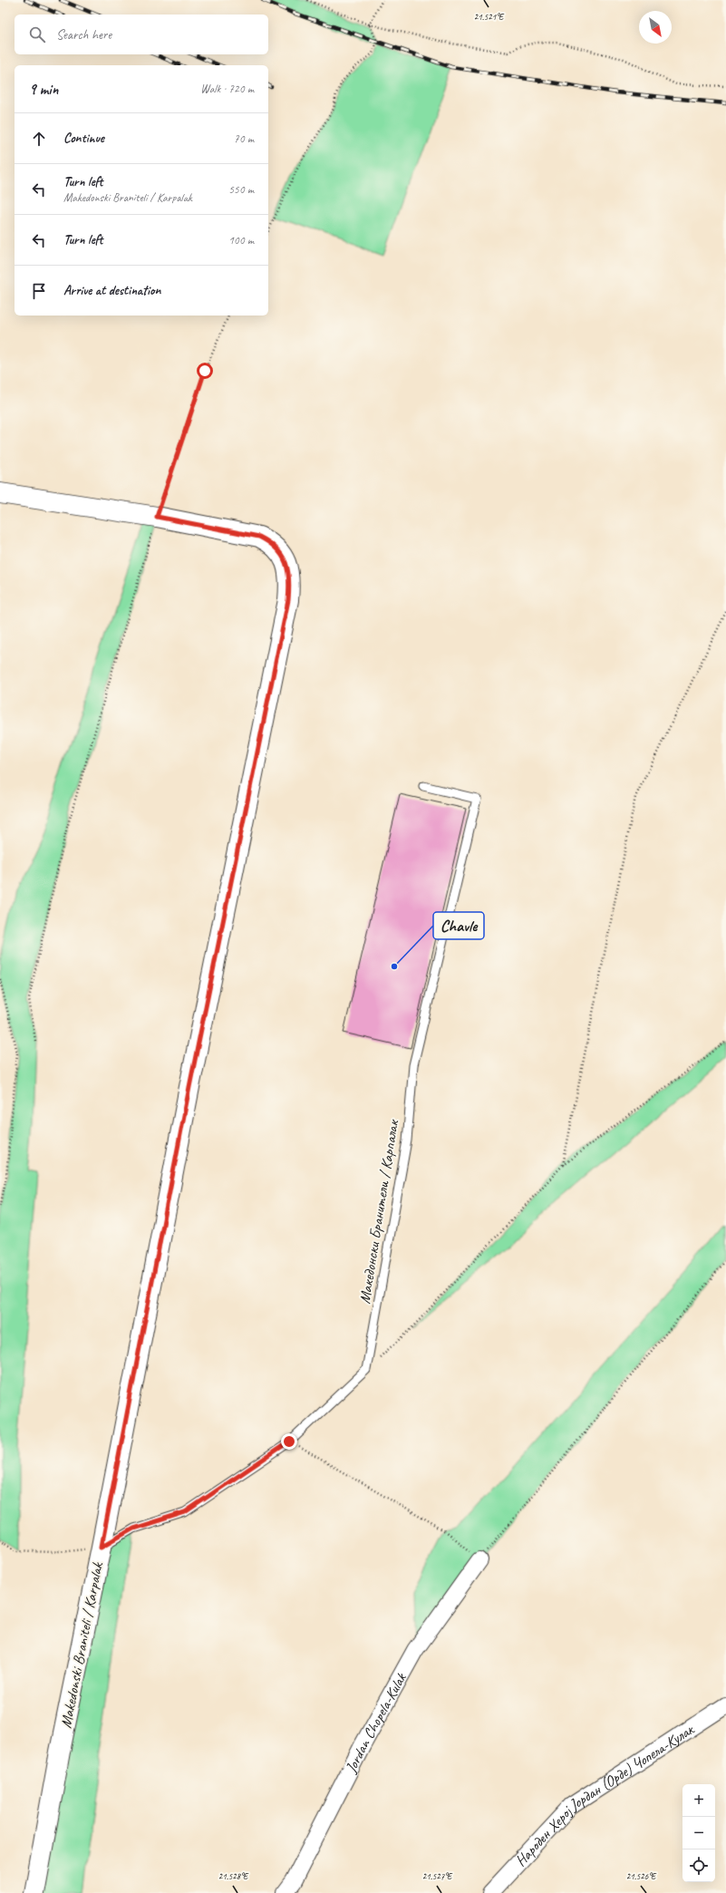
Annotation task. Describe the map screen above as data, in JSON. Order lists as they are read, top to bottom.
{
  "streets": {
    "main road": ["Makedonski Braniteli / Karpalak"],
    "street": ["Jordan Chopela-Kulak", "Народен Херој Јордан (Орде) Чопела-Кулак"],
    "lane": ["Македонски Бранители / Карпалак"]
  },
  "places": ["Chavle"],
  "north": "bottom right",
  "page": {
    "search": "Search here",
    "heading": ["9 min", "Walk · 720 m"],
    "list": [
      ["Continue", "70 m"],
      ["Turn left", "Makedonski Braniteli / Karpalak", "550 m"],
      ["Turn left", "100 m"],
      "Arrive at destination"
    ],
    "map_buttons": ["+", "−"]
  },
  "coordinates": [
    "21.521°E",
    "21.528°E",
    "21.527°E",
    "21.526°E"
  ]
}
